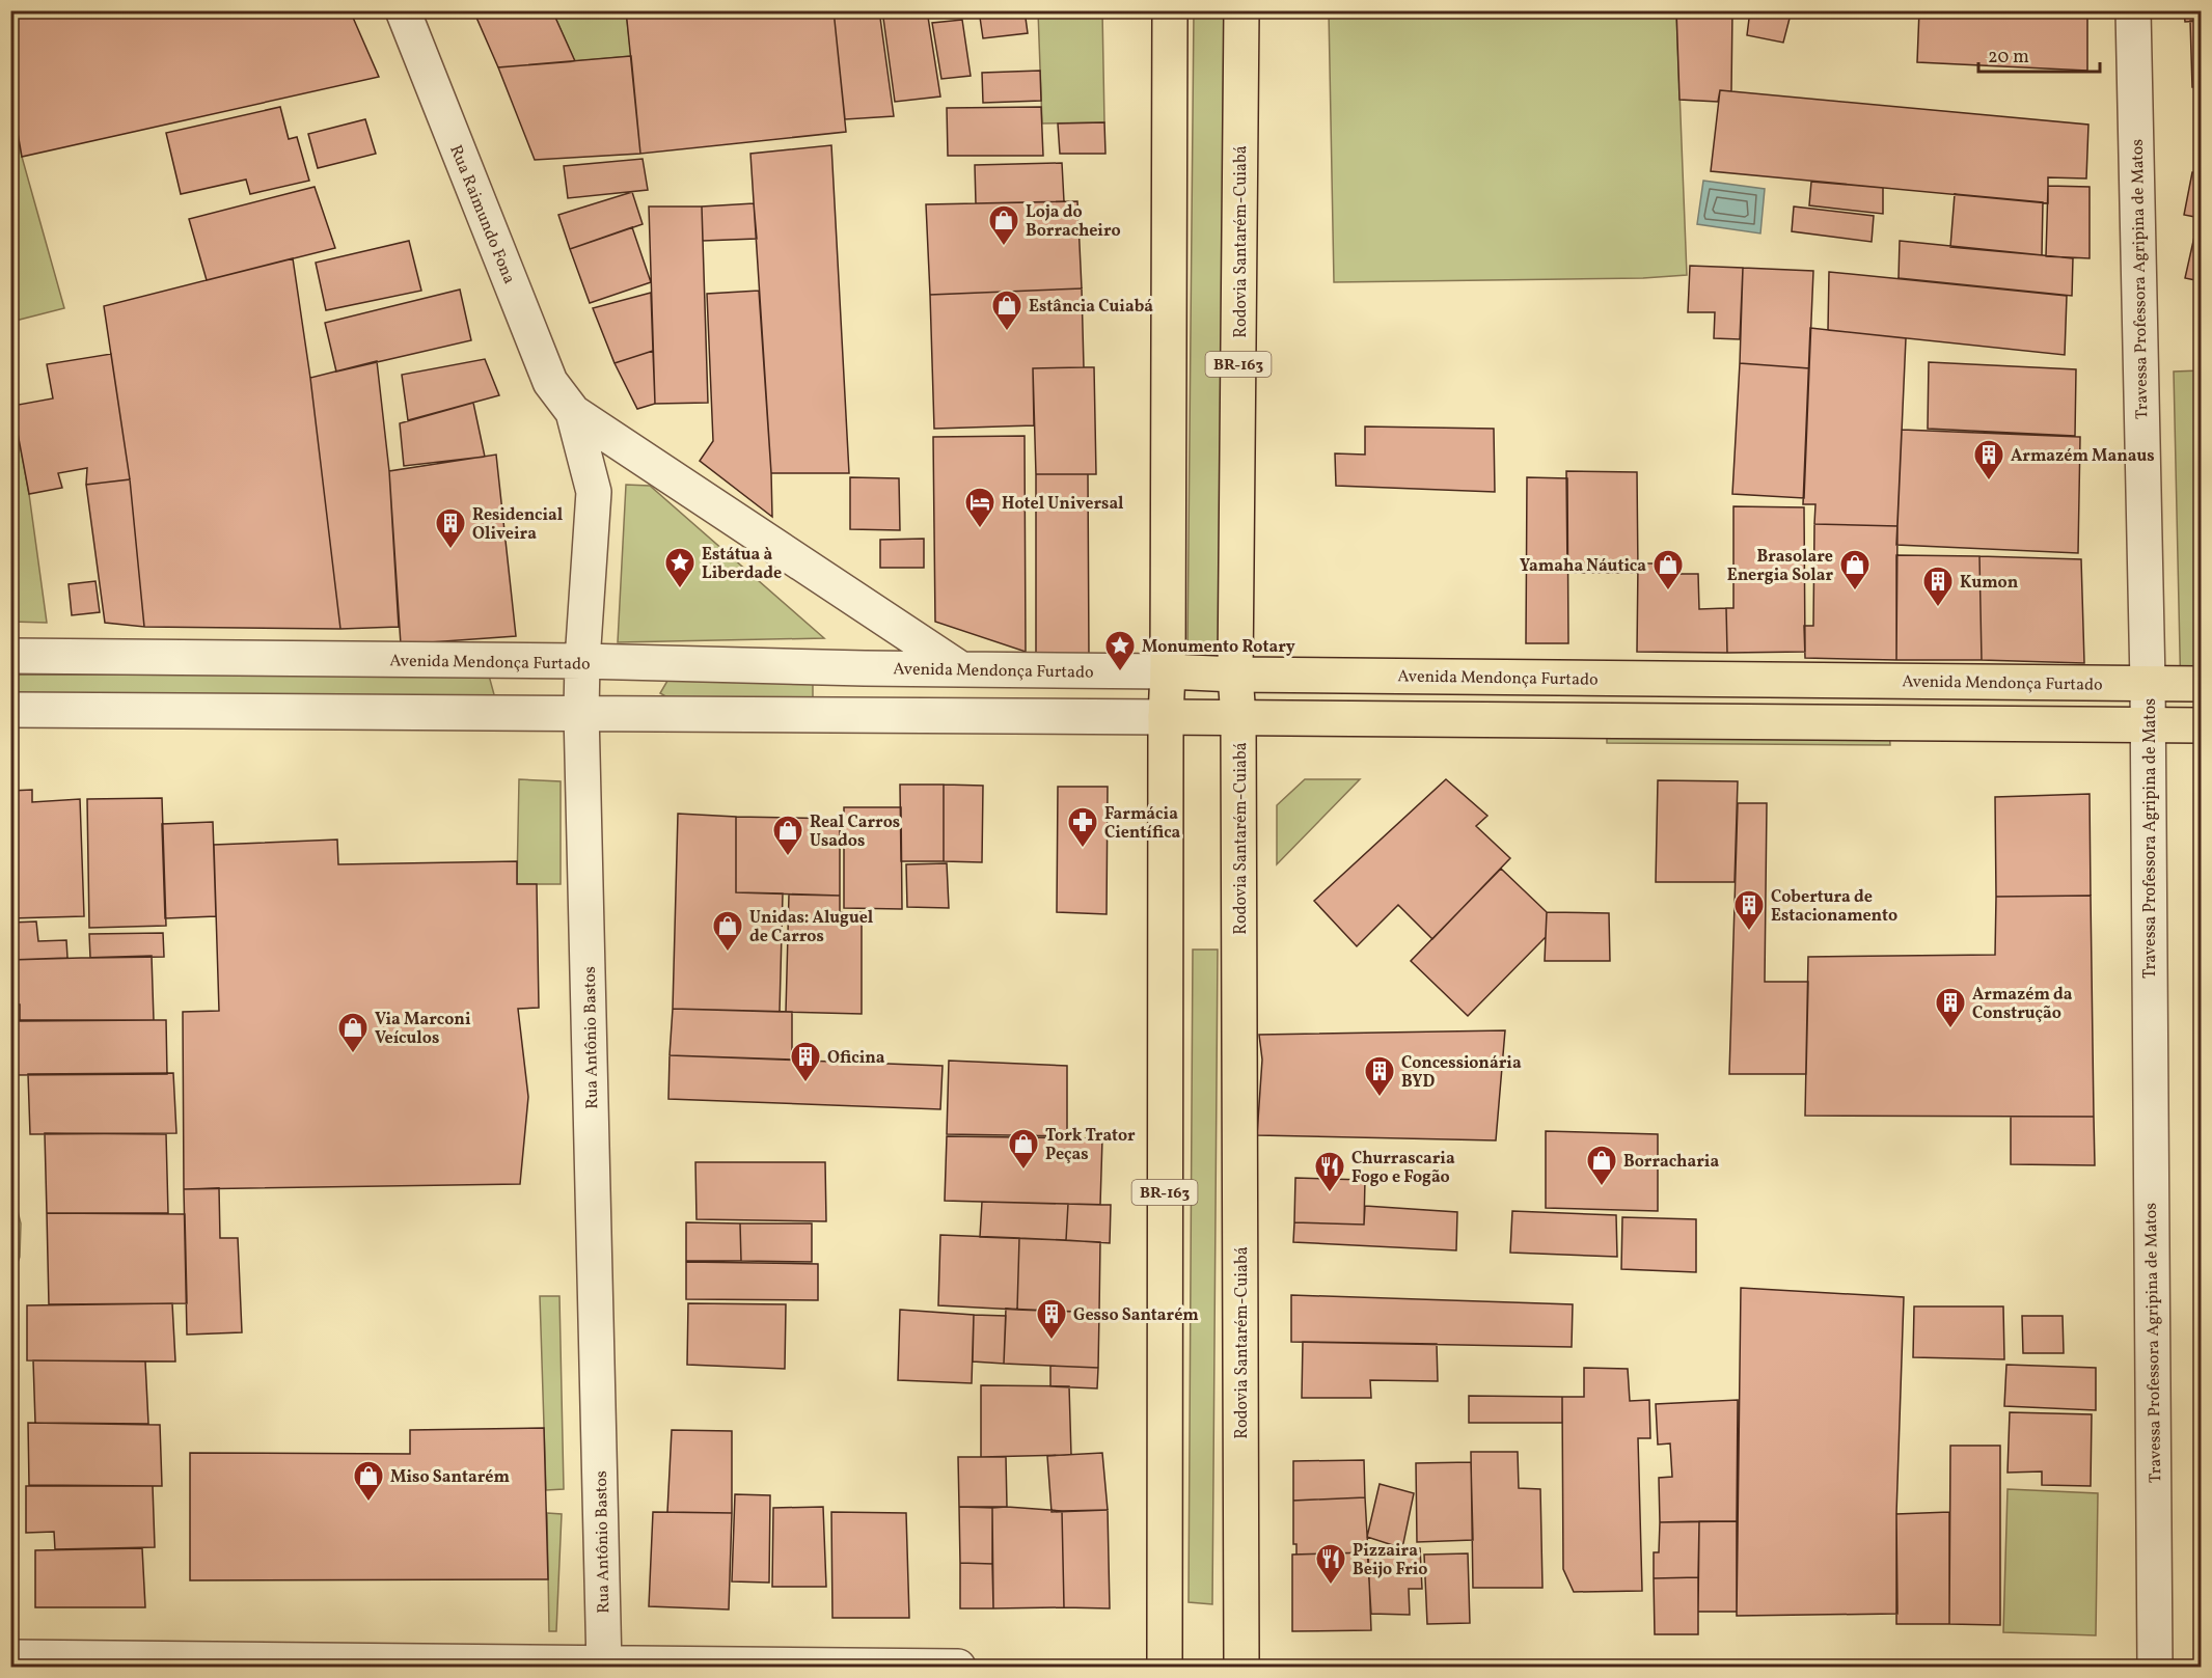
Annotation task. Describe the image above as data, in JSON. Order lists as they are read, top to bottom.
{
  "streets": {
    "main road": ["Rodovia Santarém-Cuiabá", "BR-163", "Avenida Mendonça Furtado"],
    "street": ["Rua Raimundo Fona", "Travessa Professora Agripina de Matos", "Rua Antônio Bastos"]
  },
  "crossings": [
    ["Rua Raimundo Fona", "Rua Antônio Bastos"],
    ["Rodovia Santarém-Cuiabá", "Avenida Mendonça Furtado"],
    ["Travessa Professora Agripina de Matos", "Avenida Mendonça Furtado"],
    ["BR-163", "Avenida Mendonça Furtado"],
    ["Avenida Mendonça Furtado", "Rua Antônio Bastos"]
  ],
  "places": {
    "shop": [
      "Loja do Borracheiro",
      "Estância Cuiabá",
      "Yamaha Náutica",
      "Brasolare Energia Solar",
      "Real Carros Usados",
      "Unidas: Aluguel de Carros",
      "Via Marconi Veículos",
      "Tork Trator Peças",
      "Borracharia",
      "Miso Santarém"
    ],
    "building": [
      "Armazém Manaus",
      "Residencial Oliveira",
      "Kumon",
      "Cobertura de Estacionamento",
      "Armazém da Construção",
      "Oficina",
      "Concessionária BYD",
      "Gesso Santarém"
    ],
    "hotel": ["Hotel Universal"],
    "place": ["Estátua à Liberdade", "Monumento Rotary"],
    "pharmacy": ["Farmácia Científica"],
    "restaurant": ["Churrascaria Fogo e Fogão", "Pizzaira Beijo Frio"]
  },
  "scale_bar": "20 m"
}
